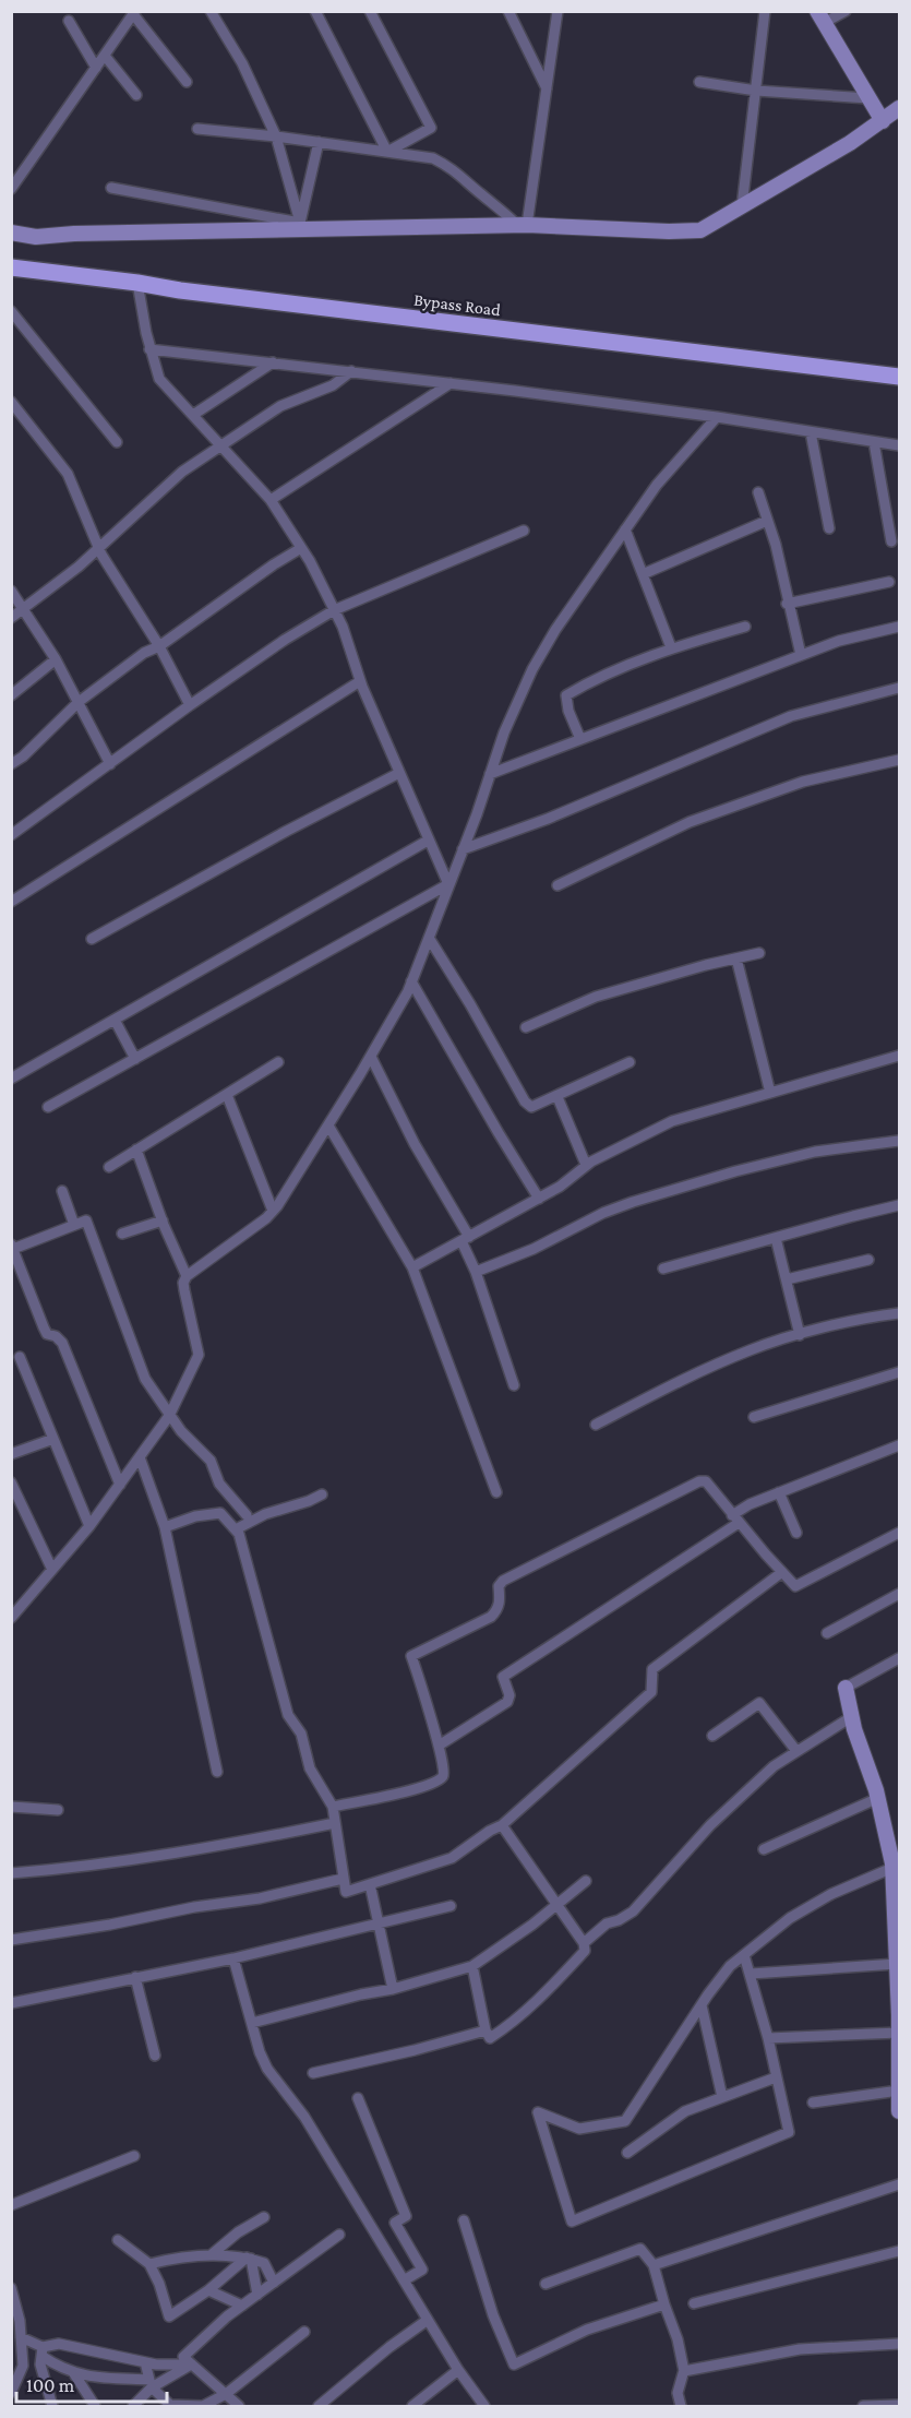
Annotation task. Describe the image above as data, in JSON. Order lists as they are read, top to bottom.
{
  "streets": {
    "main road": ["Bypass Road"]
  },
  "scale_bar": "100 m"
}
